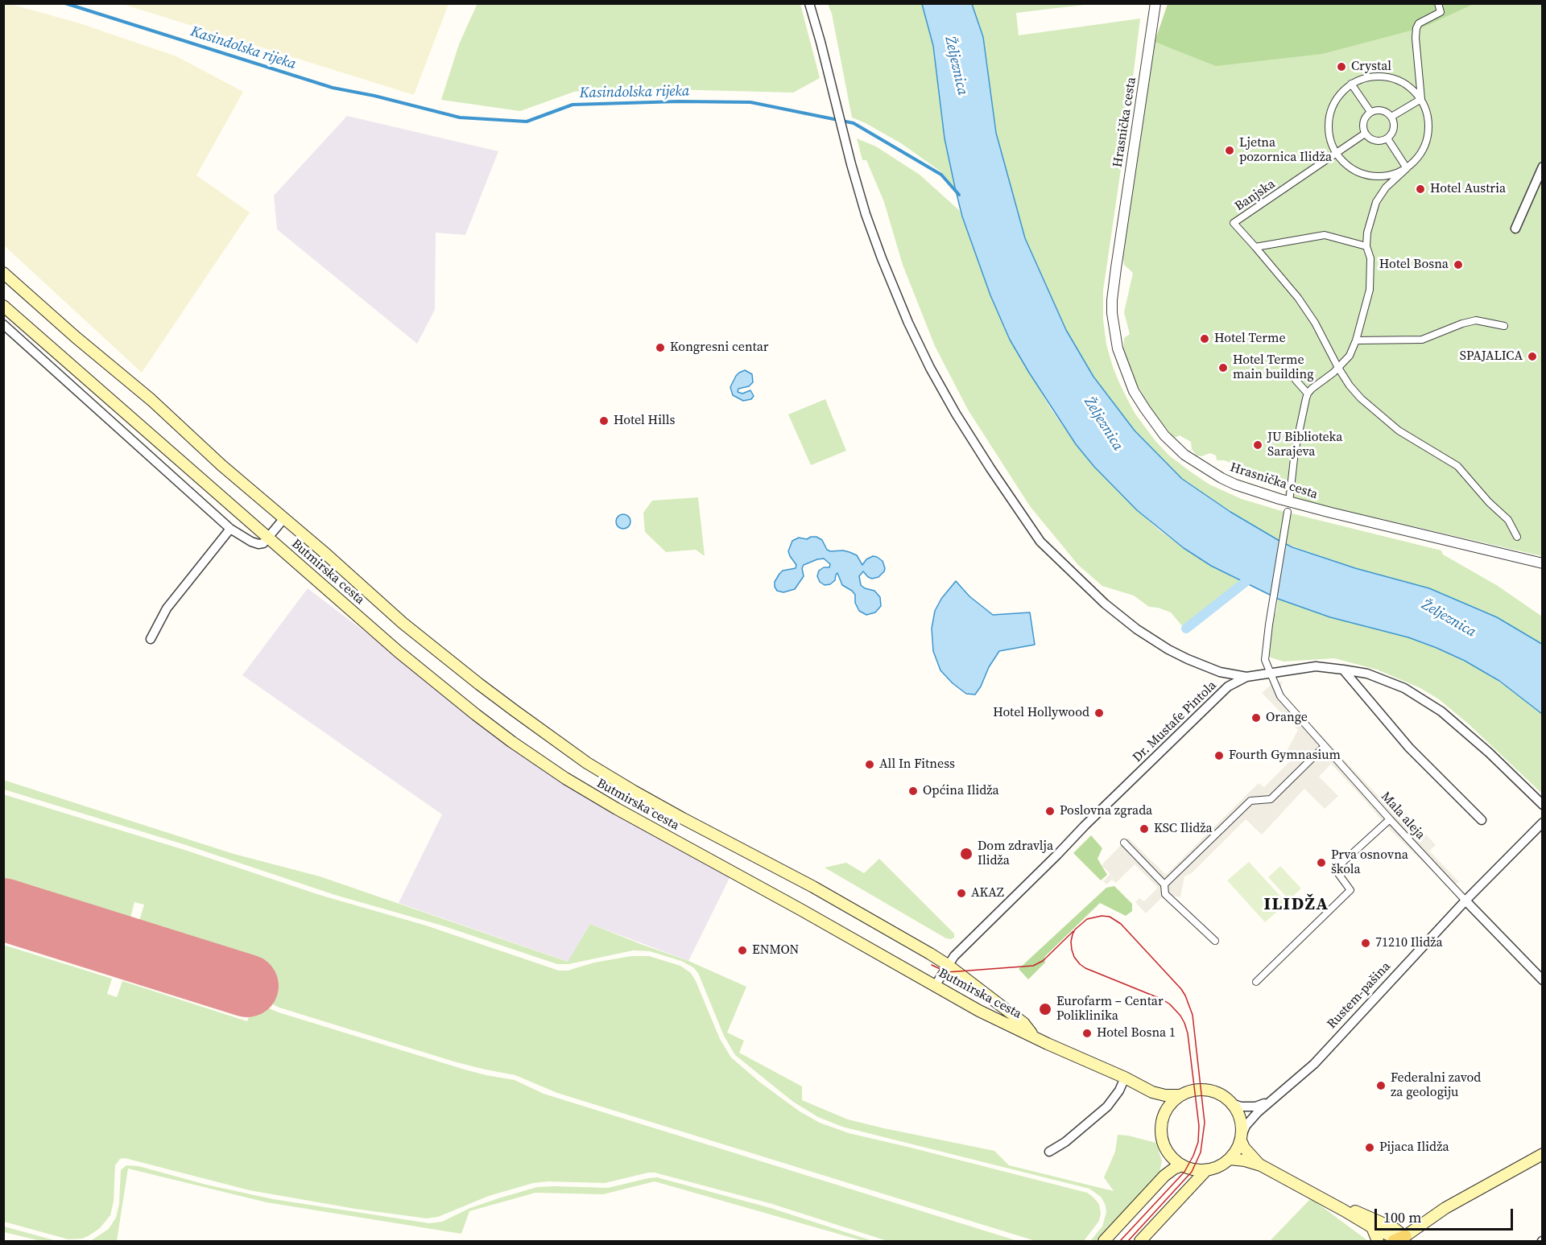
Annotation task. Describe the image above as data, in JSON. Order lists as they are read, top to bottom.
{
  "streets": {
    "main road": ["Butmirska cesta"],
    "street": [
      "Hrasnička cesta",
      "Banjska",
      "Dr. Mustafe Pintola",
      "Mala aleja",
      "Rustem-pašina"
    ]
  },
  "crossings": [
    ["Hrasnička cesta", "Mala aleja"],
    ["Butmirska cesta", "Dr. Mustafe Pintola"],
    ["Butmirska cesta", "Rustem-pašina"],
    ["Dr. Mustafe Pintola", "Mala aleja"],
    ["Mala aleja", "Rustem-pašina"]
  ],
  "districts": ["ILIDŽA"],
  "water": ["Kasindolska rijeka", "Željeznica"],
  "places": [
    "Crystal",
    "Ljetna pozornica Ilidža",
    "Hotel Austria",
    "Hotel Bosna",
    "Hotel Terme",
    "Kongresni centar",
    "SPAJALICA",
    "Hotel Terme main building",
    "Hotel Hills",
    "JU Biblioteka Sarajeva",
    "Hotel Hollywood",
    "Orange",
    "Fourth Gymnasium",
    "All In Fitness",
    "Općina Ilidža",
    "Poslovna zgrada",
    "KSC Ilidža",
    "Dom zdravlja Ilidža",
    "Prva osnovna škola",
    "AKAZ",
    "71210 Ilidža",
    "ENMON",
    "Eurofarm – Centar Poliklinika",
    "Hotel Bosna 1",
    "Federalni zavod za geologiju",
    "Pijaca Ilidža"
  ],
  "scale_bar": "100 m"
}
